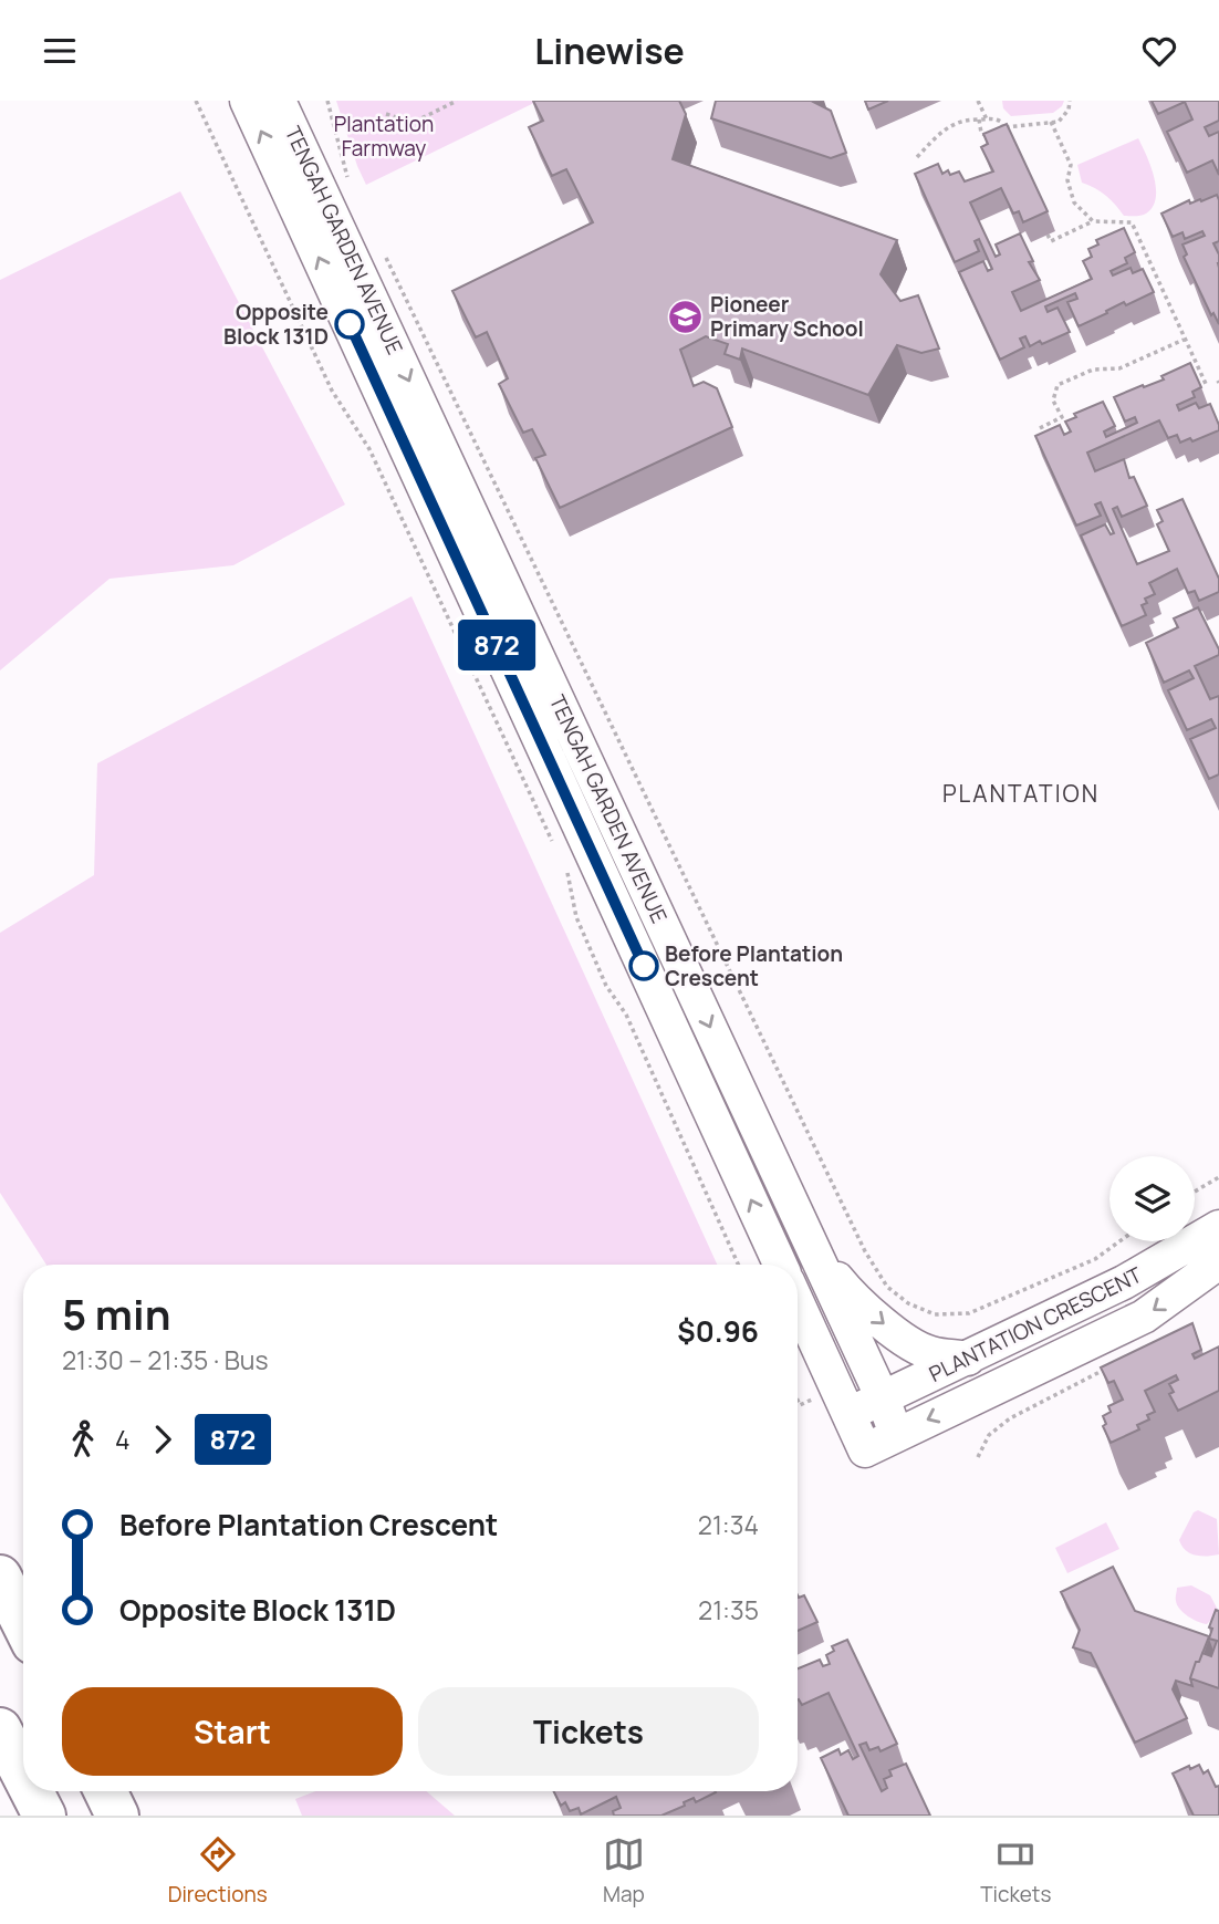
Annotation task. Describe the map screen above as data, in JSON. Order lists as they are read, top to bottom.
{
  "streets": {
    "street": ["TENGAH GARDEN AVENUE", "PLANTATION CRESCENT"]
  },
  "crossings": [
    ["TENGAH GARDEN AVENUE", "PLANTATION CRESCENT"]
  ],
  "districts": ["PLANTATION"],
  "parks": ["Plantation Farmway"],
  "places": {
    "school or university": ["Pioneer Primary School"],
    "other": ["Opposite Block 131D", "Before Plantation Crescent"]
  },
  "lines": ["bus line 872"],
  "page": {
    "header": "Linewise",
    "on_map": "872",
    "heading": ["5 min", "21:30 – 21:35 · Bus", "$0.96"],
    "legs": ["4", "872"],
    "list": [
      {
        "name": "Before Plantation Crescent",
        "value": "21:34"
      },
      {
        "name": "Opposite Block 131D",
        "value": "21:35"
      }
    ],
    "buttons": ["Start", "Tickets"],
    "tabs": ["Directions", "Map", "Tickets"]
  }
}
